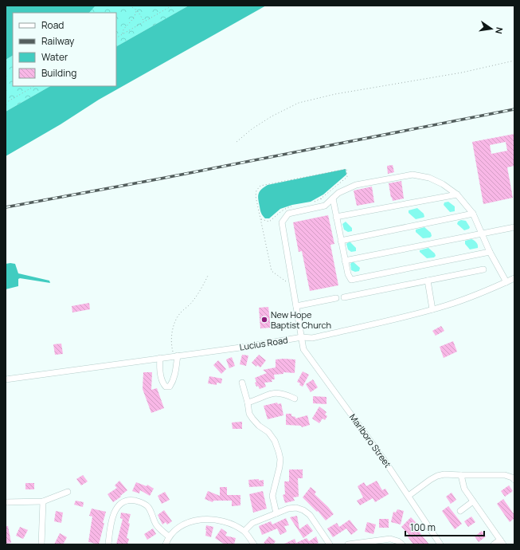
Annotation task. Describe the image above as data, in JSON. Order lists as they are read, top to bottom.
{
  "streets": {
    "street": ["Lucius Road", "Marlboro Street"]
  },
  "crossings": [
    ["Lucius Road", "Marlboro Street"]
  ],
  "places": ["New Hope Baptist Church"],
  "legend": [
    "Road",
    "Railway",
    "Water",
    "Building"
  ],
  "scale_bar": "100 m",
  "north": "right"
}
